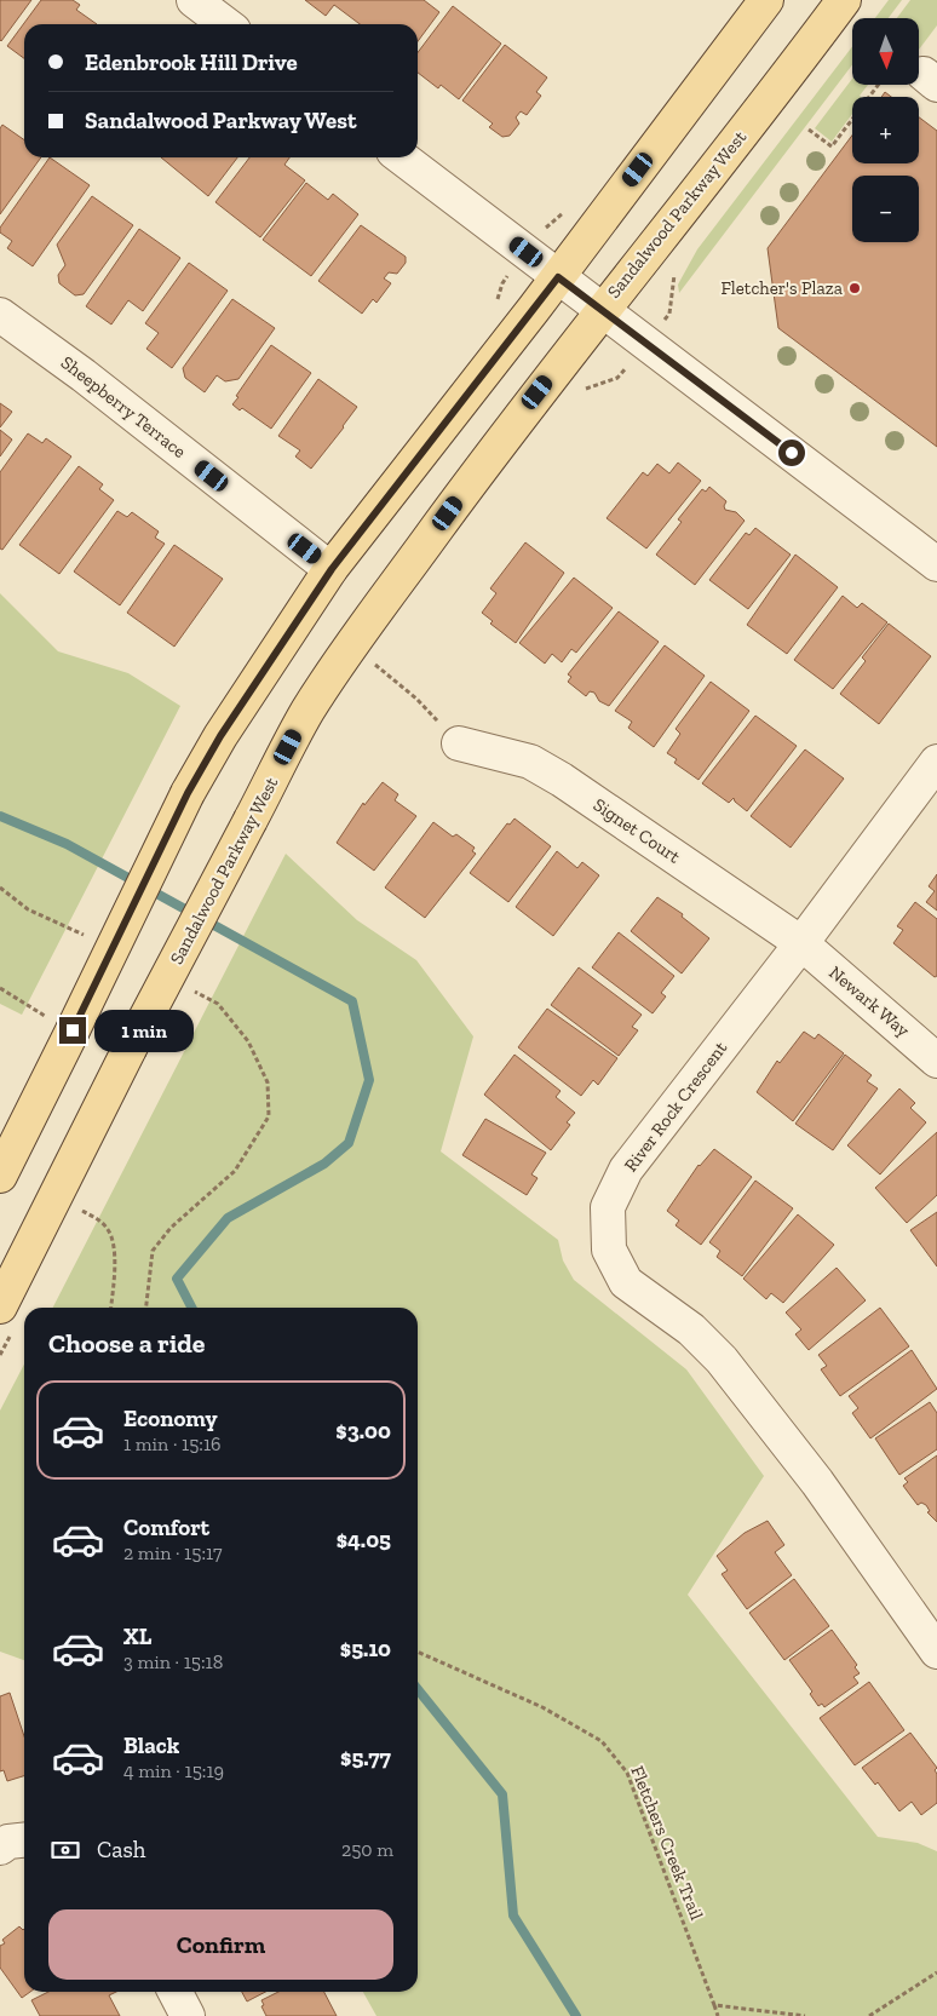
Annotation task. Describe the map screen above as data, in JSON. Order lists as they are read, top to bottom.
{
  "streets": {
    "main road": ["Sandalwood Parkway West"],
    "street": [
      "Sheepberry Terrace",
      "Signet Court",
      "Newark Way",
      "River Rock Crescent"
    ],
    "path": ["Fletchers Creek Trail"]
  },
  "crossings": [
    ["Signet Court", "Newark Way"],
    ["Signet Court", "River Rock Crescent"],
    ["Newark Way", "River Rock Crescent"]
  ],
  "places": ["Fletcher's Plaza"],
  "north": "bottom",
  "page": {
    "map_buttons": ["+", "−"],
    "banner": ["Edenbrook Hill Drive", "Sandalwood Parkway West"],
    "bubble": "1 min",
    "heading": "Choose a ride",
    "list": [
      {
        "name": "Economy",
        "note": "1 min · 15:16",
        "value": "$3.00"
      },
      {
        "name": "Comfort",
        "note": "2 min · 15:17",
        "value": "$4.05"
      },
      {
        "name": "XL",
        "note": "3 min · 15:18",
        "value": "$5.10"
      },
      {
        "name": "Black",
        "note": "4 min · 15:19",
        "value": "$5.77"
      }
    ],
    "pay": ["Cash", "250 m"],
    "buttons": "Confirm"
  }
}
